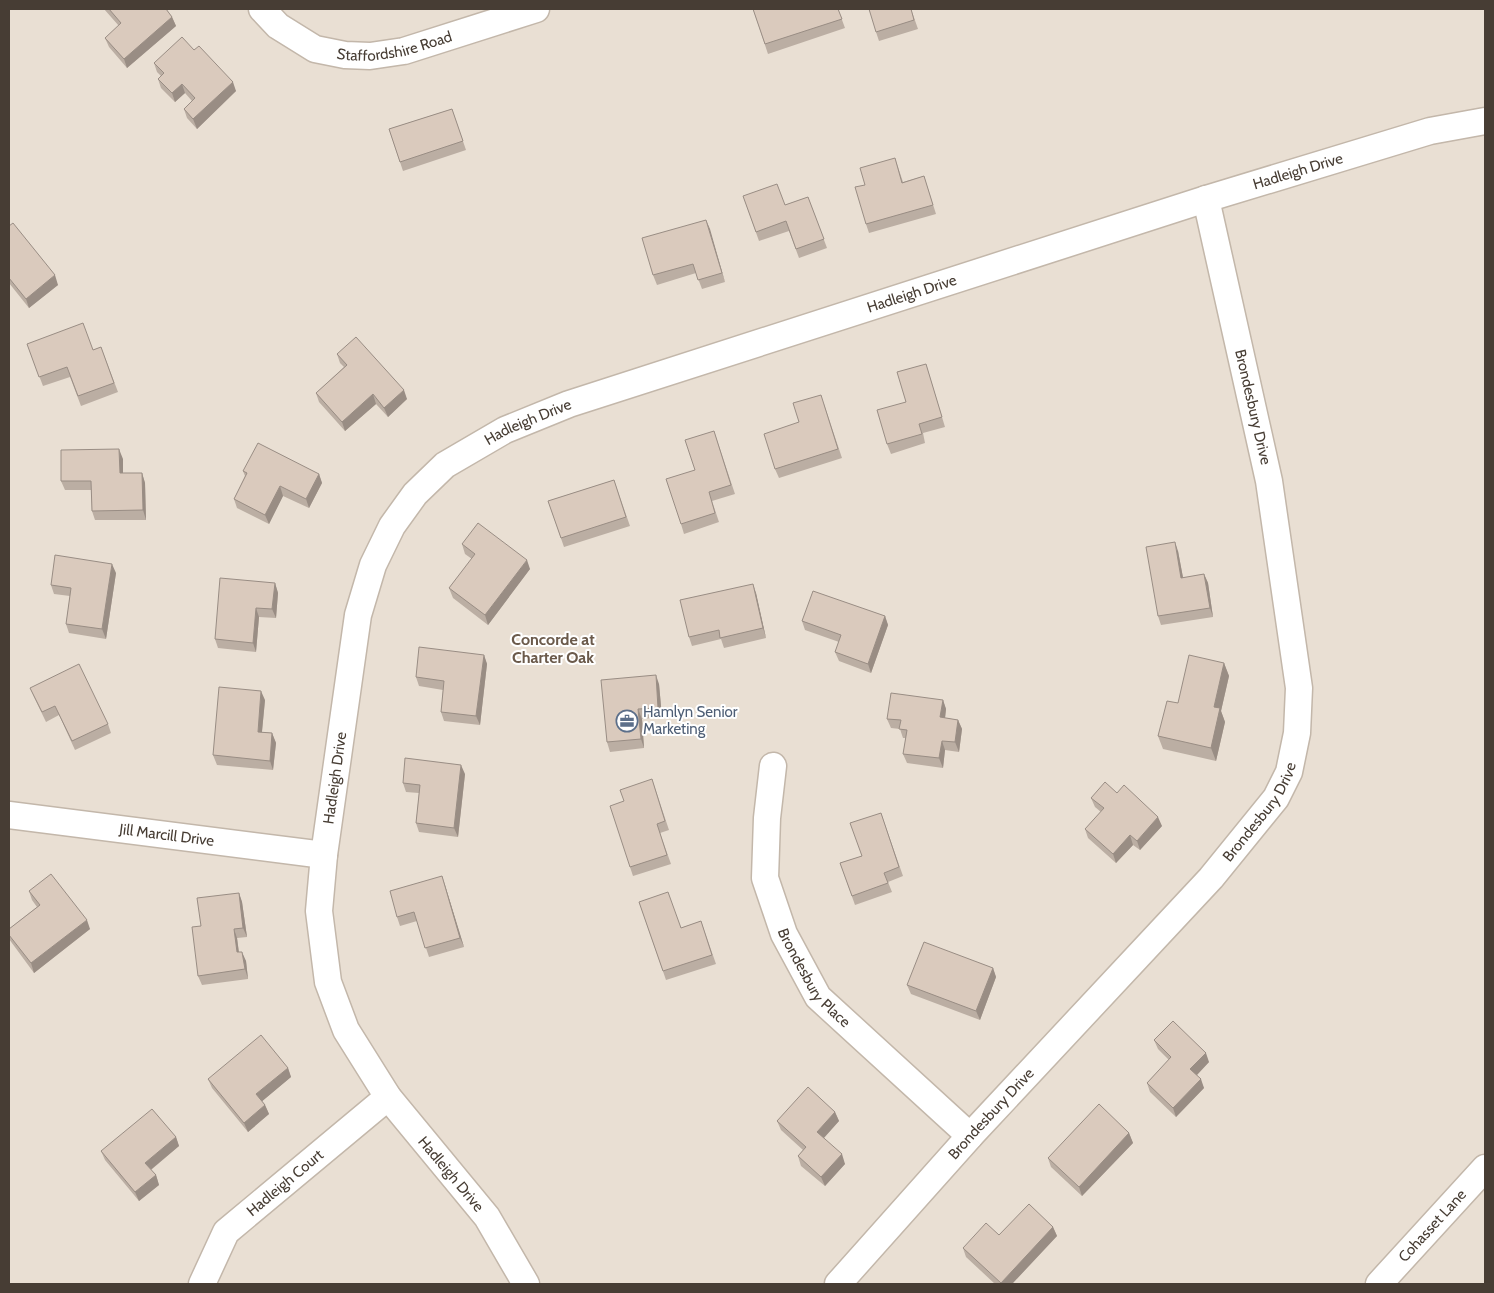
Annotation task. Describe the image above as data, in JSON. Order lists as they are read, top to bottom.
{
  "streets": {
    "street": [
      "Staffordshire Road",
      "Hadleigh Drive",
      "Brondesbury Drive",
      "Jill Marcill Drive",
      "Brondesbury Place",
      "Hadleigh Court",
      "Cohasset Lane"
    ]
  },
  "crossings": [
    ["Hadleigh Drive", "Brondesbury Drive"],
    ["Hadleigh Drive", "Jill Marcill Drive"],
    ["Hadleigh Drive", "Hadleigh Court"],
    ["Brondesbury Drive", "Brondesbury Place"]
  ],
  "districts": ["Concorde at Charter Oak"],
  "places": {
    "office": ["Hamlyn Senior Marketing"]
  }
}
